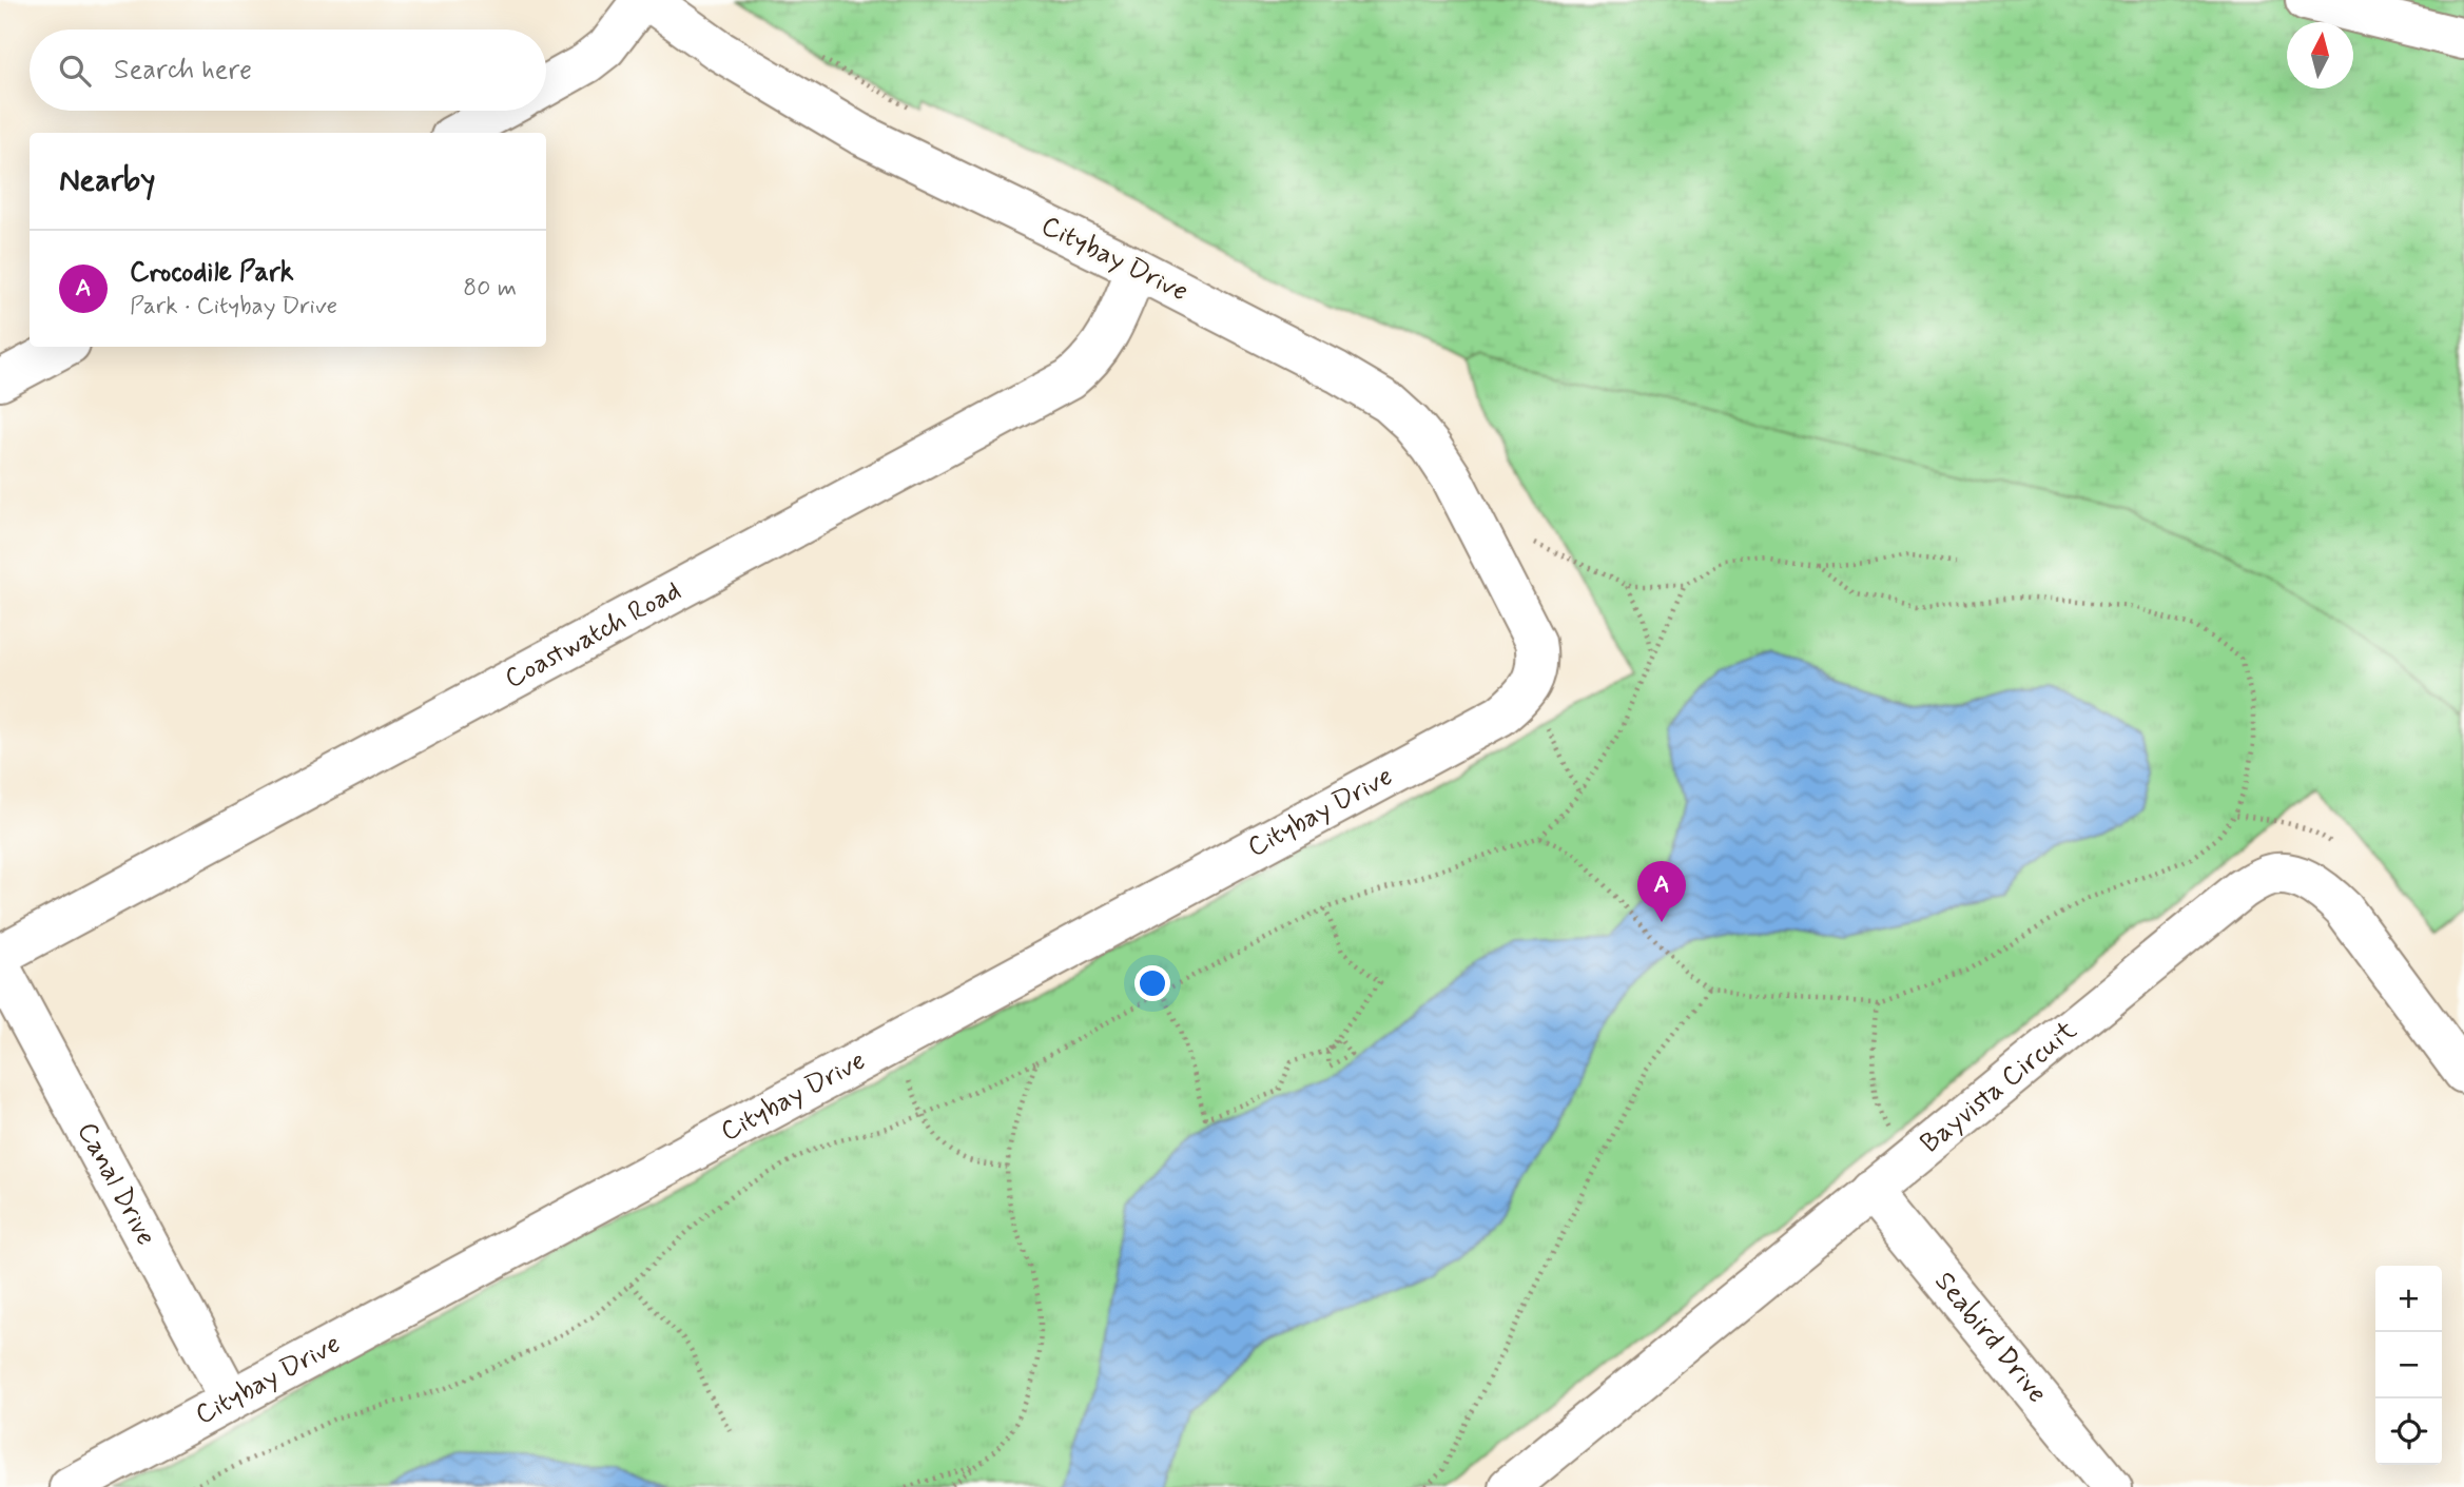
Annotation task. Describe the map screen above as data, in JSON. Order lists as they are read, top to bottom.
{
  "streets": {
    "street": [
      "Citybay Drive",
      "Coastwatch Road",
      "Bayvista Circuit",
      "Canal Drive",
      "Seabird Drive"
    ]
  },
  "crossings": [
    ["Citybay Drive", "Coastwatch Road"],
    ["Citybay Drive", "Canal Drive"],
    ["Bayvista Circuit", "Seabird Drive"]
  ],
  "north": "top",
  "page": {
    "search": "Search here",
    "heading": "Nearby",
    "list": [
      {
        "mark": "A",
        "name": "Crocodile Park",
        "note": "Park · Citybay Drive",
        "value": "80 m"
      }
    ],
    "pins": "A",
    "map_buttons": ["+", "−"]
  }
}
